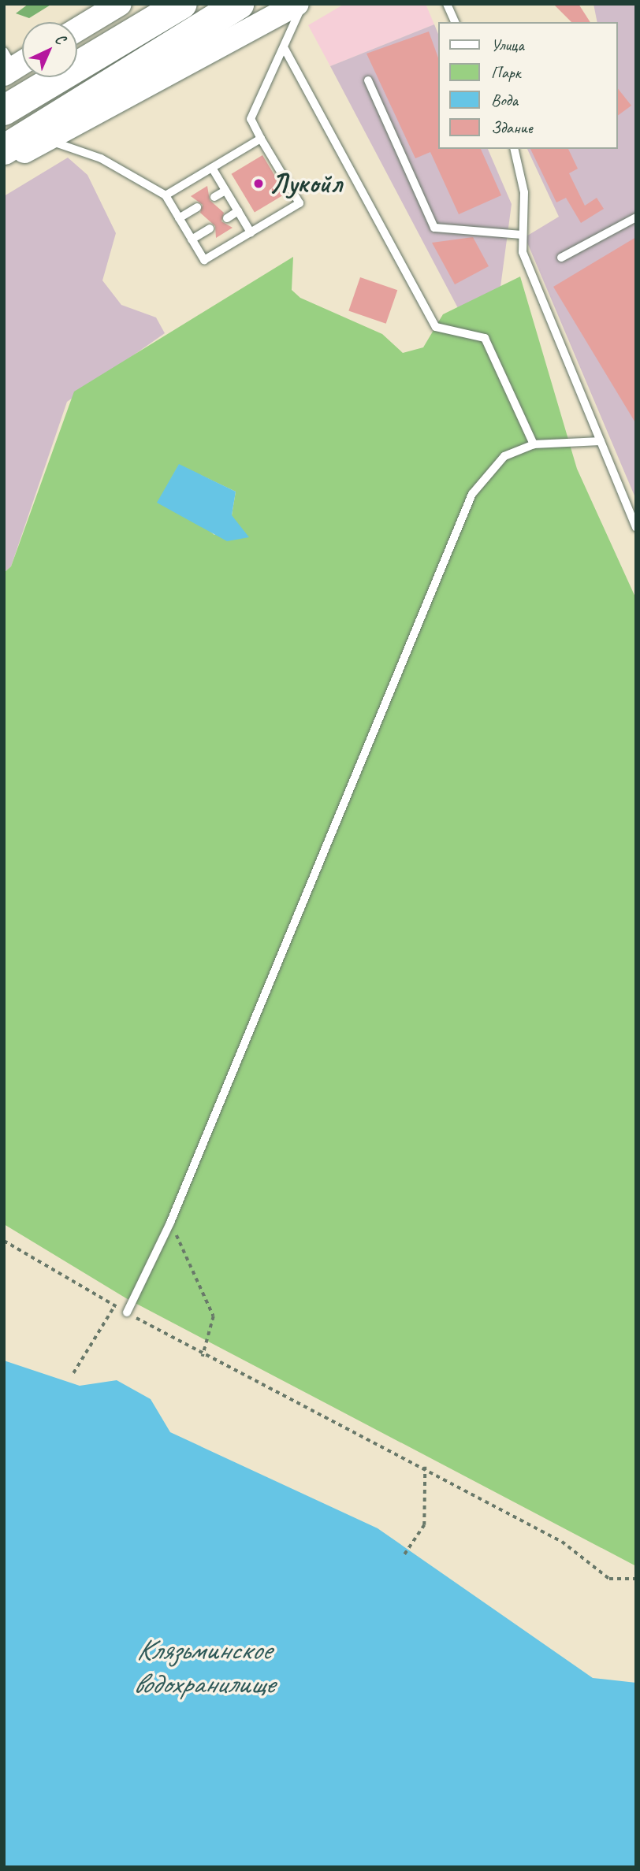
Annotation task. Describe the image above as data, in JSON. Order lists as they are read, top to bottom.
{
  "water": ["Клязьминское водохранилище"],
  "places": ["Лукойл"],
  "legend": [
    "Улица",
    "Парк",
    "Вода",
    "Здание"
  ],
  "north": "top right"
}
